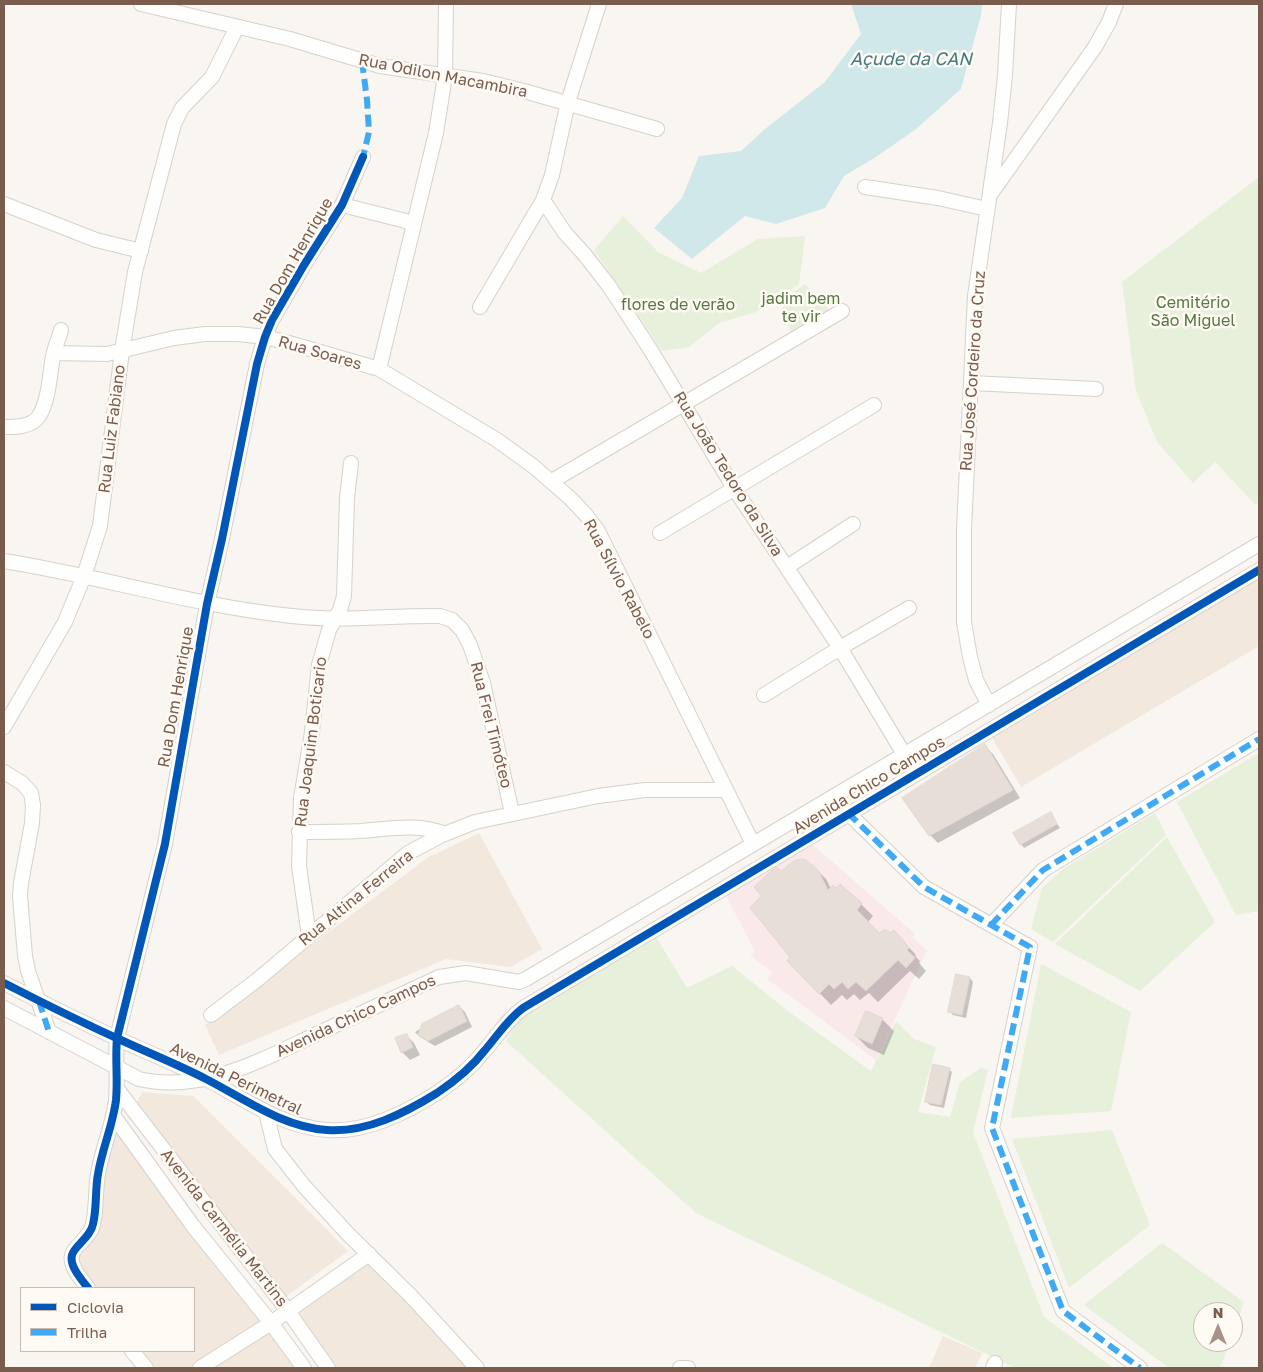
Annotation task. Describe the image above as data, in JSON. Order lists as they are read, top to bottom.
{
  "streets": {
    "street": [
      "Rua Odilon Macambira",
      "Rua Dom Henrique",
      "Rua Soares",
      "Rua José Cordeiro da Cruz",
      "Rua Luiz Fabiano",
      "Rua João Tedoro da Silva",
      "Rua Sílvio Rabelo",
      "Rua Frei Timóteo",
      "Rua Joaquim Boticario",
      "Avenida Chico Campos",
      "Rua Altina Ferreira",
      "Avenida Perimetral",
      "Avenida Carmélia Martins"
    ]
  },
  "crossings": [
    ["Rua Odilon Macambira", "Rua Luiz Fabiano"],
    ["Rua Dom Henrique", "Rua Soares"],
    ["Rua Dom Henrique", "Rua Frei Timóteo"],
    ["Rua Dom Henrique", "Avenida Chico Campos"],
    ["Rua Dom Henrique", "Avenida Perimetral"],
    ["Rua Dom Henrique", "Avenida Carmélia Martins"],
    ["Rua Soares", "Rua Luiz Fabiano"],
    ["Rua Soares", "Rua Sílvio Rabelo"],
    ["Rua José Cordeiro da Cruz", "Avenida Chico Campos"],
    ["Rua Luiz Fabiano", "Rua Frei Timóteo"],
    ["Rua João Tedoro da Silva", "Avenida Chico Campos"],
    ["Rua Sílvio Rabelo", "Avenida Chico Campos"],
    ["Rua Sílvio Rabelo", "Rua Altina Ferreira"],
    ["Rua Frei Timóteo", "Rua Joaquim Boticario"],
    ["Rua Frei Timóteo", "Rua Altina Ferreira"],
    ["Rua Joaquim Boticario", "Rua Altina Ferreira"],
    ["Avenida Chico Campos", "Avenida Perimetral"]
  ],
  "water": ["Açude da CAN"],
  "parks": ["jadim bem te vir", "Cemitério São Miguel", "flores de verão"],
  "legend": ["Ciclovia", "Trilha"],
  "north": "top"
}
